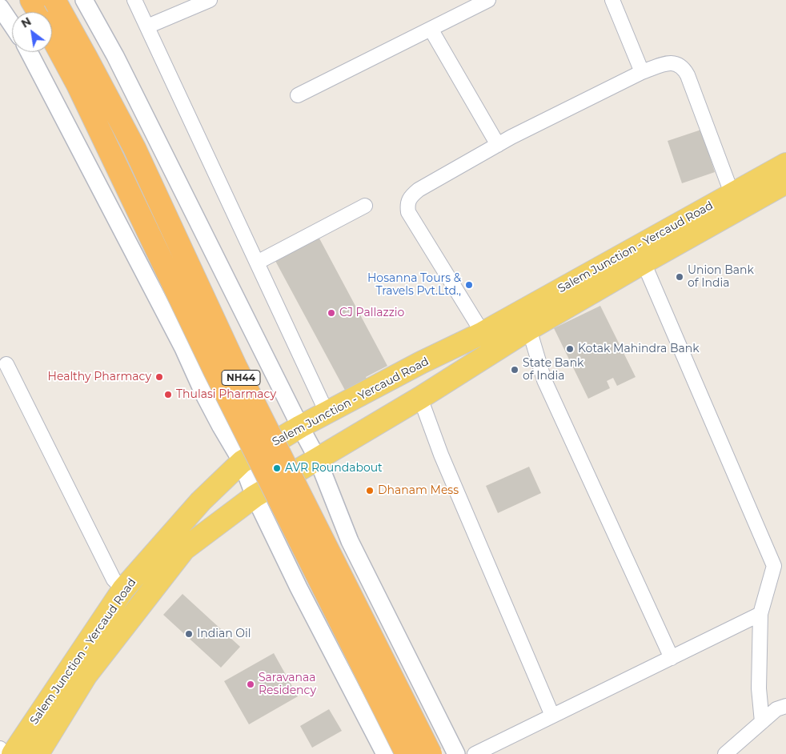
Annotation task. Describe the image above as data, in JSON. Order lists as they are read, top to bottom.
{
  "streets": {
    "highway": ["NH44"],
    "main road": ["Salem Junction - Yercaud Road"]
  },
  "places": [
    "Union Bank of India",
    "Hosanna Tours & Travels Pvt.Ltd.,",
    "CJ Pallazzio",
    "Kotak Mahindra Bank",
    "State Bank of India",
    "Healthy Pharmacy",
    "Thulasi Pharmacy",
    "AVR Roundabout",
    "Dhanam Mess",
    "Indian Oil",
    "Saravanaa Residency"
  ],
  "north": "top left"
}
